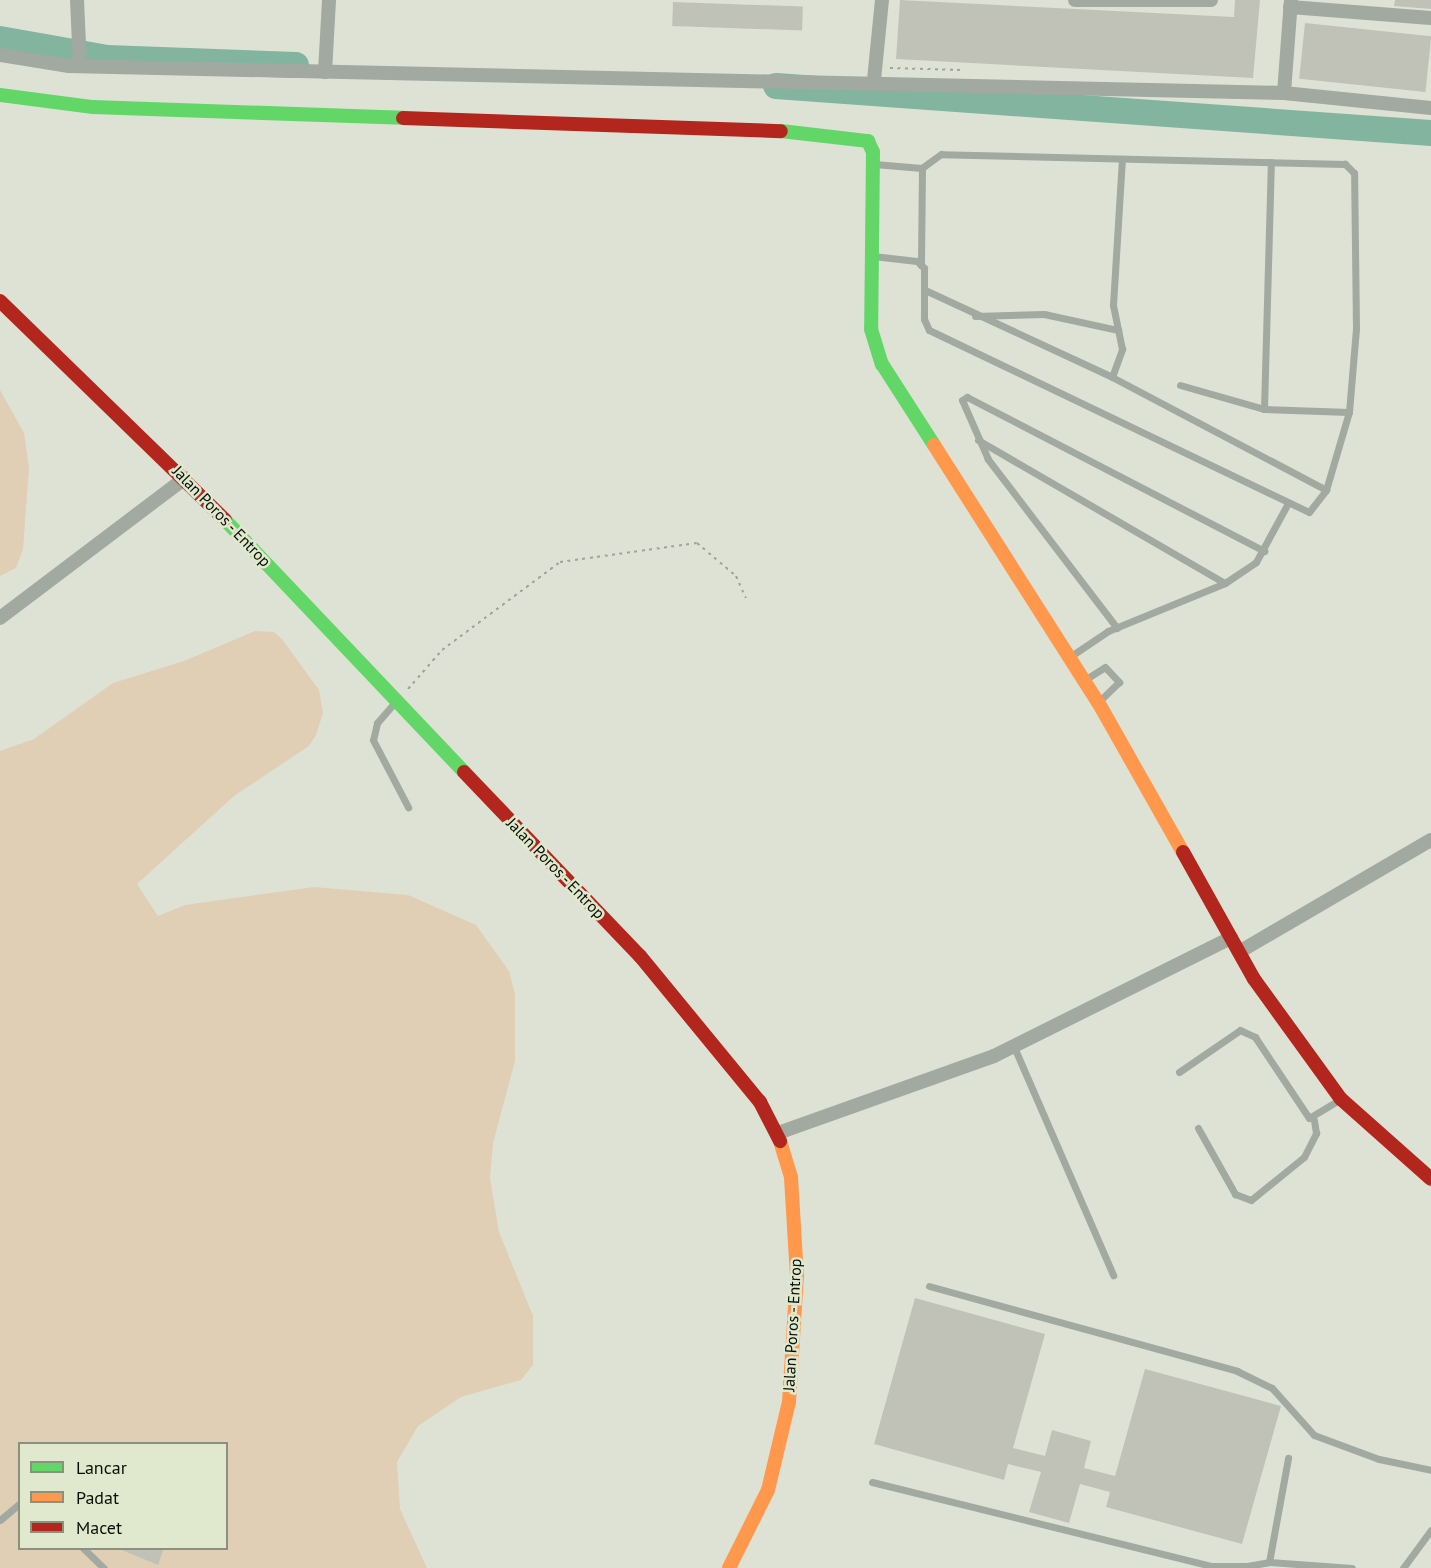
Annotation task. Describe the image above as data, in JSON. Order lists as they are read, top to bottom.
{
  "streets": {
    "street": ["Jalan Poros - Entrop"]
  },
  "legend": ["Lancar", "Padat", "Macet"]
}
